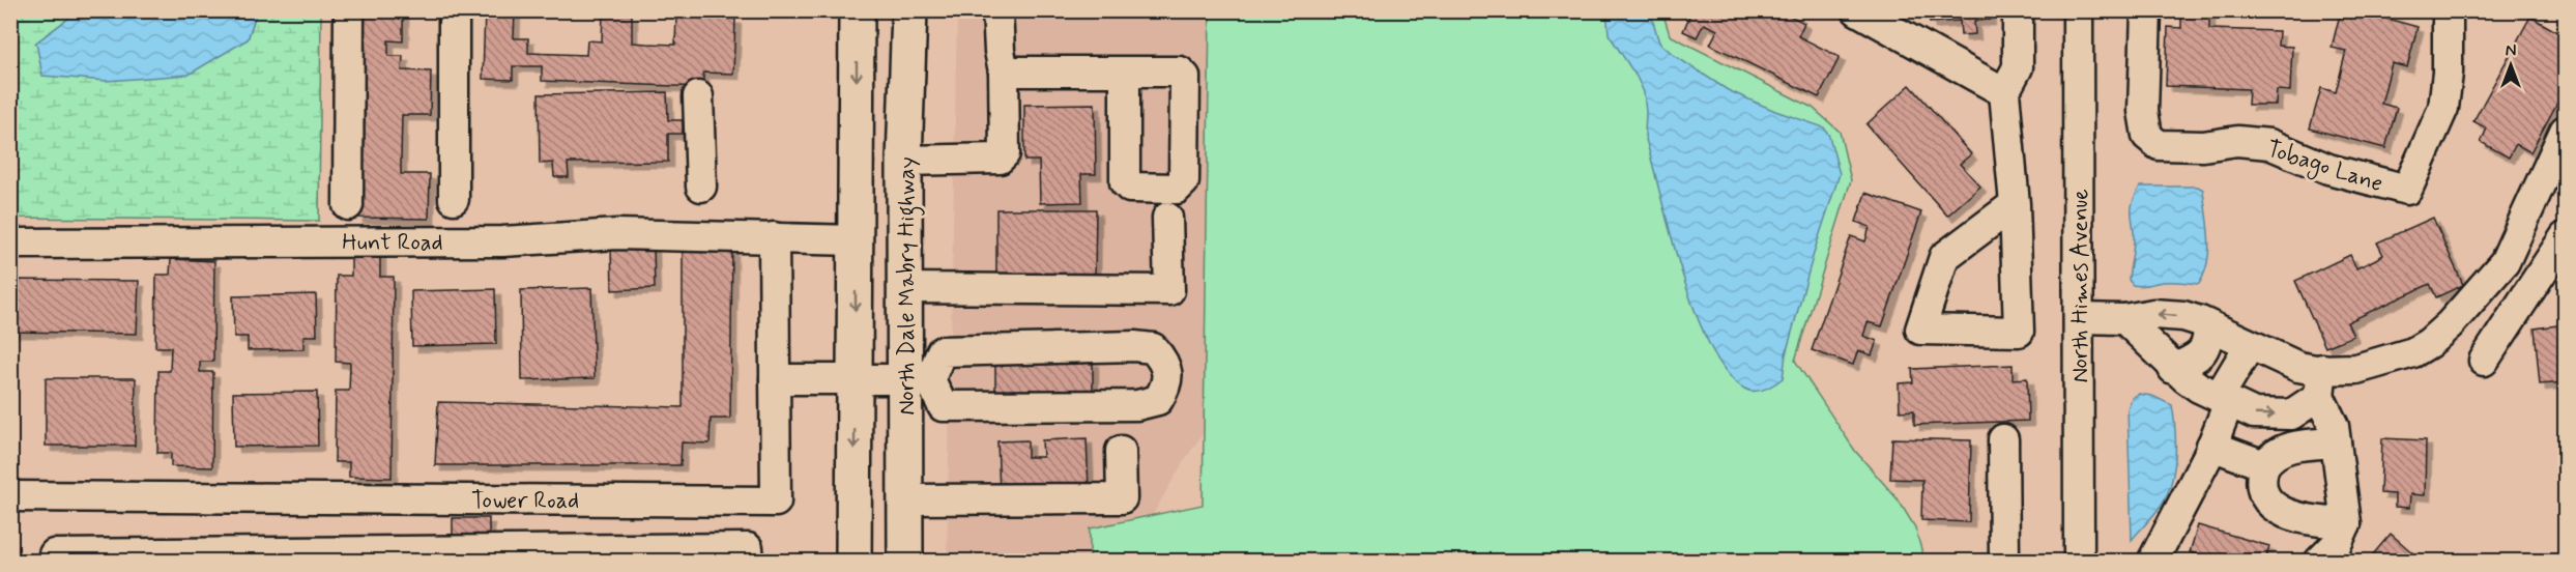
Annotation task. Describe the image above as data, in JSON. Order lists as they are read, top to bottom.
{
  "streets": {
    "main road": ["North Dale Mabry Highway"],
    "street": [
      "Tobago Lane",
      "Hunt Road",
      "North Himes Avenue",
      "Tower Road"
    ]
  },
  "crossings": [
    ["Hunt Road", "North Dale Mabry Highway"],
    ["Hunt Road", "Tower Road"]
  ],
  "north": "top"
}
